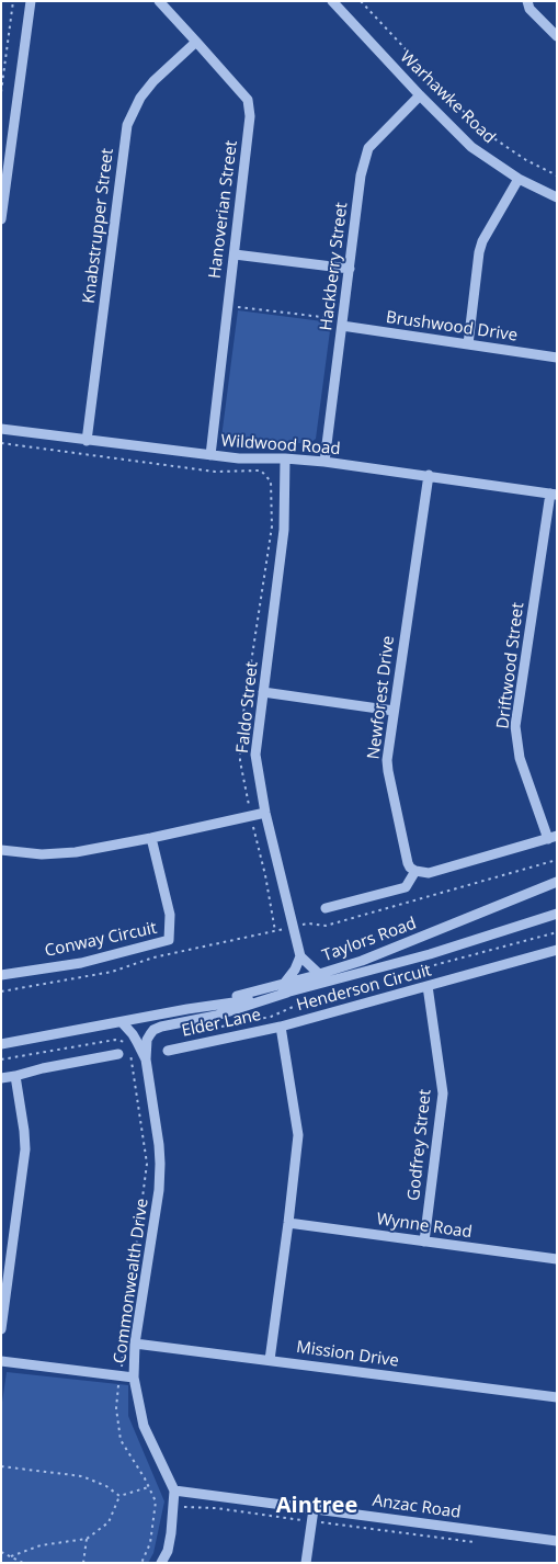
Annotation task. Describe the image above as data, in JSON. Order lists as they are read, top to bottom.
{
  "streets": {
    "street": [
      "Warhawke Road",
      "Hanoverian Street",
      "Knabstrupper Street",
      "Hackberry Street",
      "Brushwood Drive",
      "Wildwood Road",
      "Driftwood Street",
      "Newforest Drive",
      "Faldo Street",
      "Conway Circuit",
      "Taylors Road",
      "Henderson Circuit",
      "Elder Lane",
      "Godfrey Street",
      "Wynne Road",
      "Commonwealth Drive",
      "Mission Drive",
      "Anzac Road"
    ]
  },
  "crossings": [
    ["Warhawke Road", "Hackberry Street"],
    ["Hanoverian Street", "Knabstrupper Street"],
    ["Hanoverian Street", "Wildwood Road"],
    ["Knabstrupper Street", "Wildwood Road"],
    ["Hackberry Street", "Brushwood Drive"],
    ["Hackberry Street", "Wildwood Road"],
    ["Wildwood Road", "Driftwood Street"],
    ["Wildwood Road", "Newforest Drive"],
    ["Wildwood Road", "Faldo Street"],
    ["Taylors Road", "Commonwealth Drive"],
    ["Henderson Circuit", "Elder Lane"],
    ["Henderson Circuit", "Godfrey Street"],
    ["Henderson Circuit", "Wynne Road"],
    ["Henderson Circuit", "Mission Drive"],
    ["Godfrey Street", "Wynne Road"],
    ["Commonwealth Drive", "Mission Drive"],
    ["Commonwealth Drive", "Anzac Road"]
  ],
  "districts": ["Aintree"]
}
